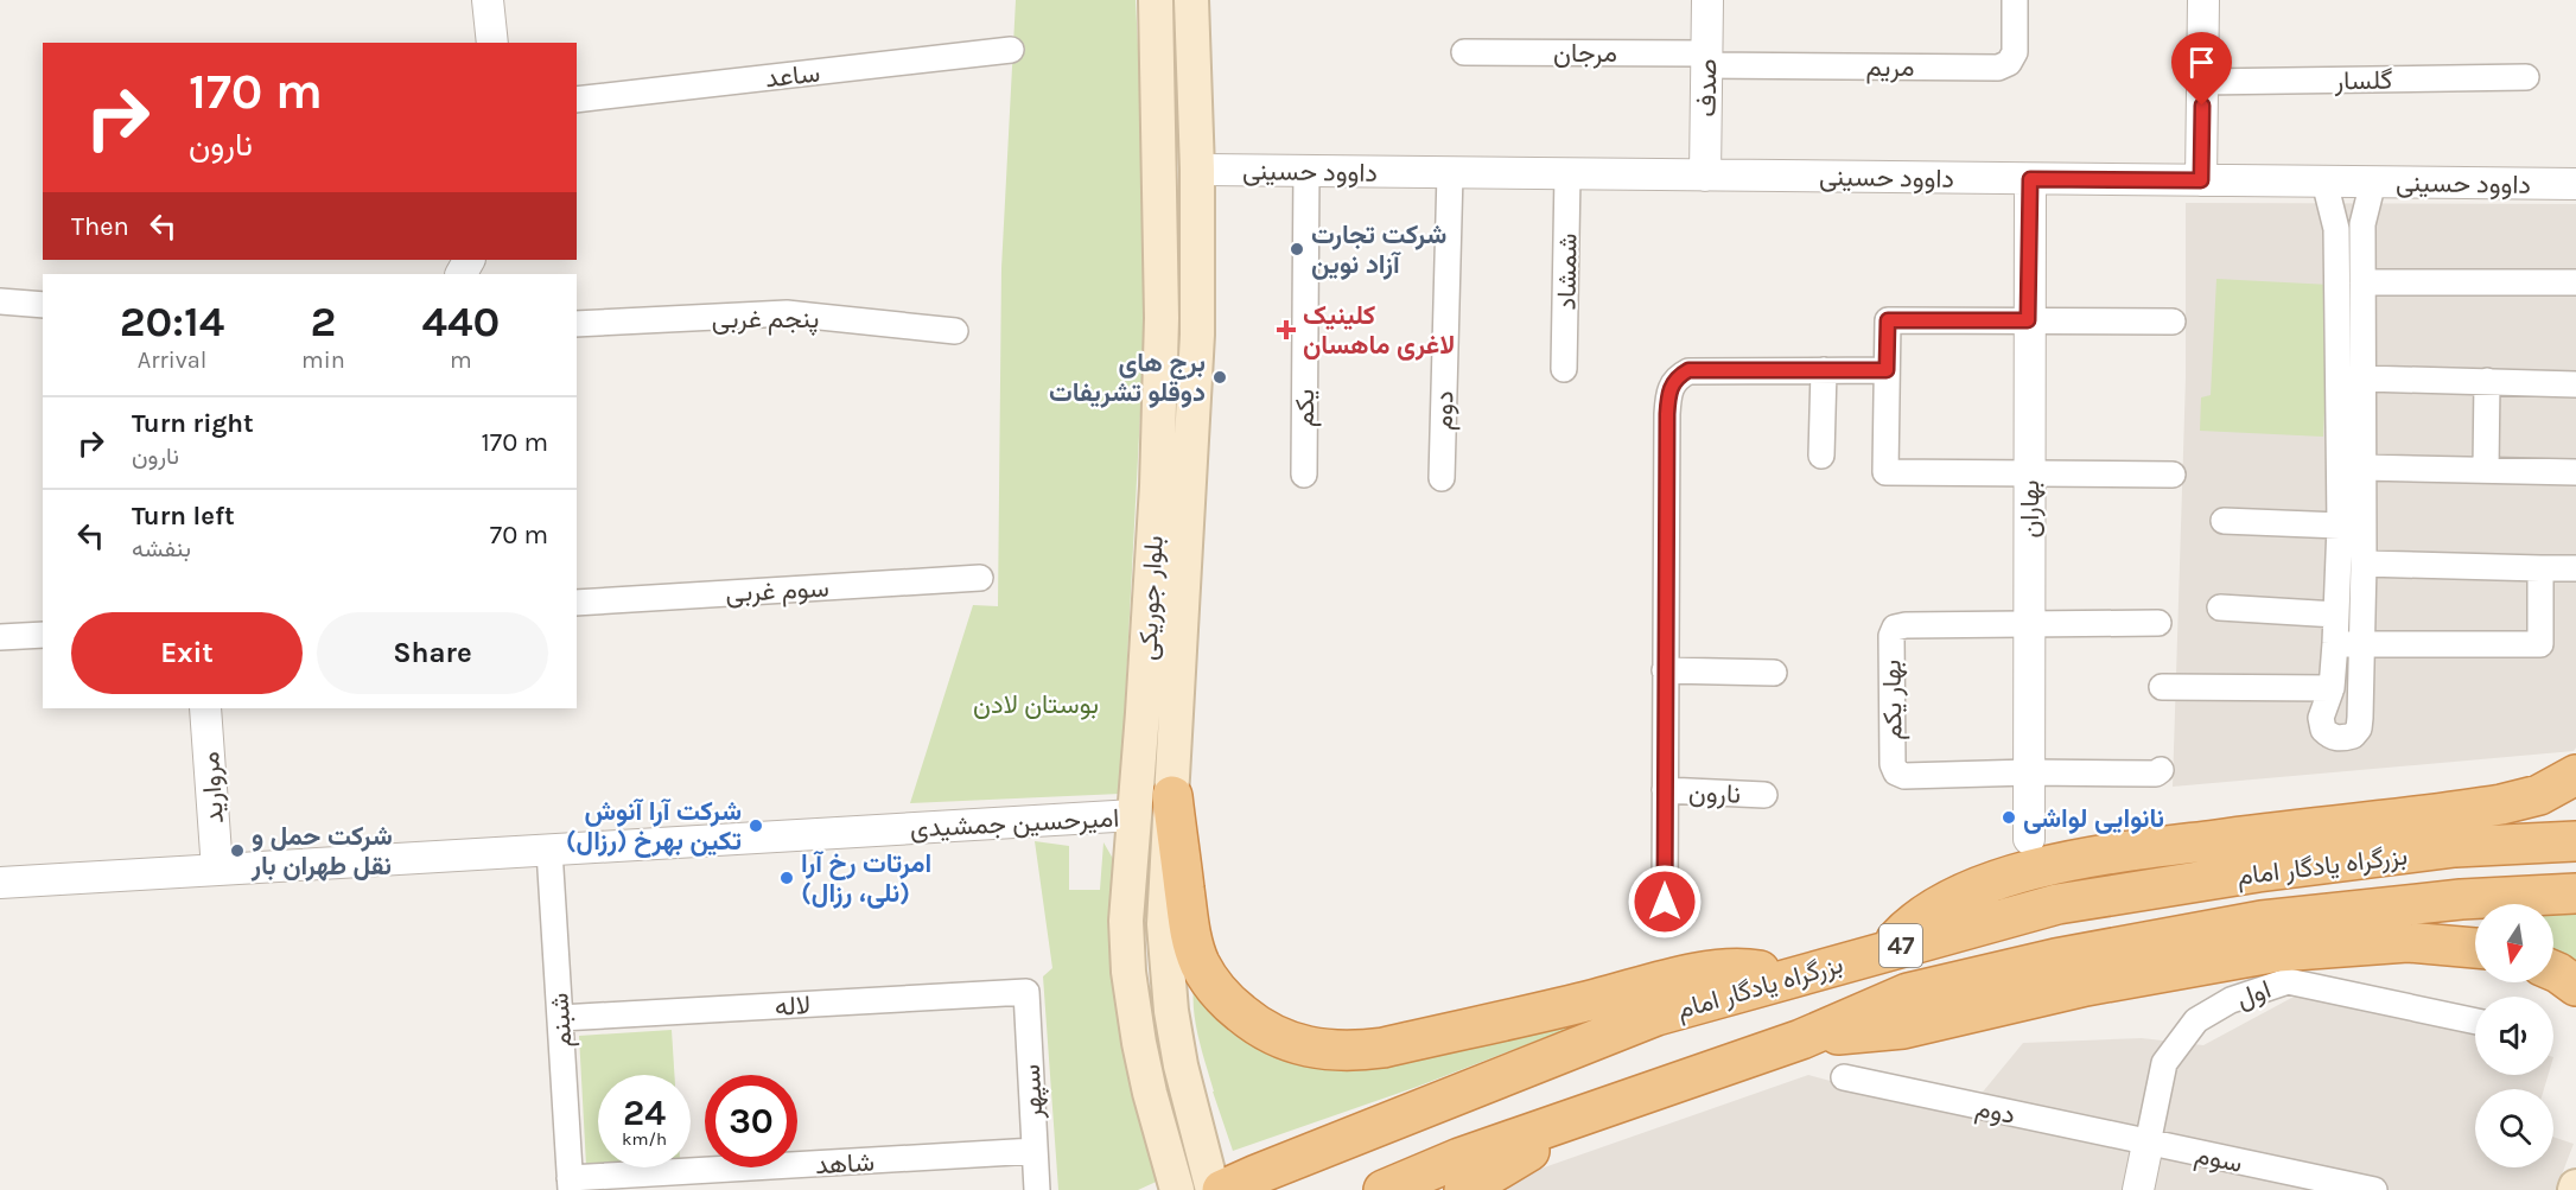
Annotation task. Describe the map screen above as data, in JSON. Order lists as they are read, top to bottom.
{
  "streets": {
    "highway": ["بزرگراه یادگار امام", "47"],
    "main road": ["بلوار جوریکی"],
    "street": [
      "مرجان",
      "مریم",
      "ساعد",
      "گلسار",
      "صدف",
      "داوود حسینی",
      "شمشاد",
      "پنجم غربی",
      "یکم",
      "دوم",
      "بهاران",
      "سوم غربی",
      "بهار یکم",
      "مروارید",
      "نارون",
      "امیرحسین جمشیدی",
      "اول",
      "لاله",
      "شبنم",
      "سپهر",
      "سوم",
      "شاهد"
    ]
  },
  "crossings": [
    ["مرجان", "مریم"],
    ["مرجان", "صدف"],
    ["مریم", "صدف"],
    ["صدف", "داوود حسینی"],
    ["داوود حسینی", "شمشاد"],
    ["داوود حسینی", "یکم"],
    ["داوود حسینی", "دوم"],
    ["داوود حسینی", "بهاران"],
    ["داوود حسینی", "بلوار جوریکی"],
    ["دوم", "اول"],
    ["دوم", "سوم"],
    ["بهاران", "بهار یکم"],
    ["بلوار جوریکی", "امیرحسین جمشیدی"],
    ["مروارید", "امیرحسین جمشیدی"],
    ["امیرحسین جمشیدی", "شبنم"],
    ["اول", "سوم"],
    ["لاله", "شبنم"],
    ["لاله", "سپهر"],
    ["شبنم", "شاهد"],
    ["سپهر", "شاهد"]
  ],
  "parks": ["بوستان لادن"],
  "places": {
    "other": [
      "شرکت تجارت آزاد نوین",
      "برج های دوقلو تشریفات",
      "نانوایی لواشی",
      "شرکت آرا آنوش تکین بهرخ (رزال)",
      "شرکت حمل و نقل طهران بار",
      "امرتات رخ آرا (نلی، رزال)"
    ],
    "health": ["کلینیک لاغری ماهسان"]
  },
  "north": "bottom",
  "page": {
    "turn": ["170 m", "نارون"],
    "then": "Then",
    "eta": [
      "20:14",
      "Arrival",
      "2",
      "min",
      "440",
      "m"
    ],
    "list": [
      {
        "name": "Turn right",
        "note": "نارون",
        "value": "170 m"
      },
      {
        "name": "Turn left",
        "note": "بنفشه",
        "value": "70 m"
      }
    ],
    "buttons": ["Exit", "Share"],
    "speed": "24 km/h",
    "limit": "30"
  }
}
